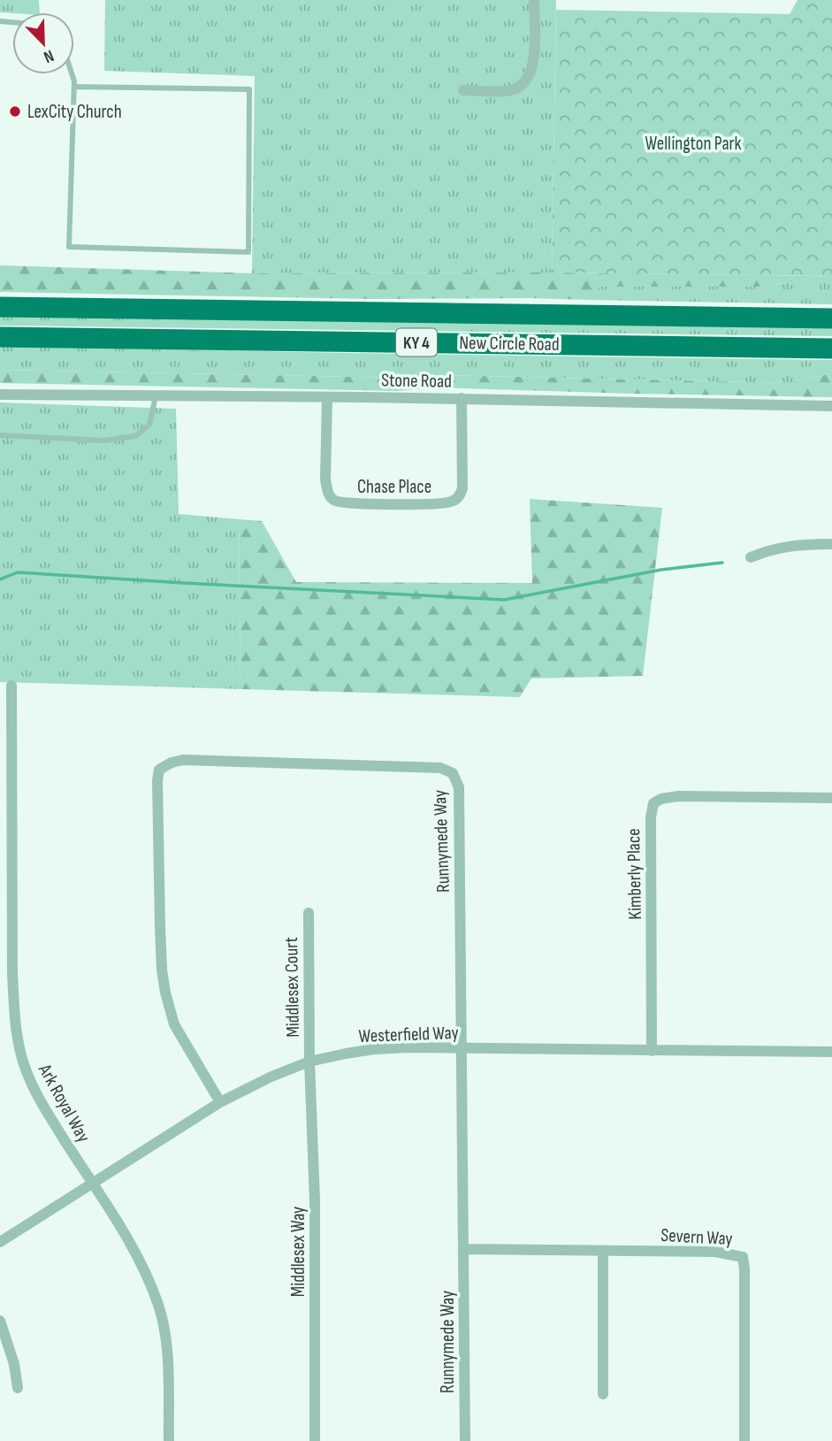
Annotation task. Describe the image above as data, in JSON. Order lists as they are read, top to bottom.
{
  "streets": {
    "highway": ["KY 4", "New Circle Road"],
    "street": [
      "Stone Road",
      "Chase Place",
      "Runnymede Way",
      "Kimberly Place",
      "Middlesex Court",
      "Westerfield Way",
      "Ark Royal Way",
      "Severn Way",
      "Middlesex Way"
    ]
  },
  "crossings": [
    ["Stone Road", "Chase Place"],
    ["Runnymede Way", "Westerfield Way"],
    ["Runnymede Way", "Severn Way"],
    ["Kimberly Place", "Westerfield Way"],
    ["Middlesex Court", "Westerfield Way"],
    ["Middlesex Court", "Middlesex Way"],
    ["Westerfield Way", "Ark Royal Way"],
    ["Westerfield Way", "Middlesex Way"]
  ],
  "parks": ["Wellington Park"],
  "places": ["LexCity Church"],
  "north": "bottom right"
}
